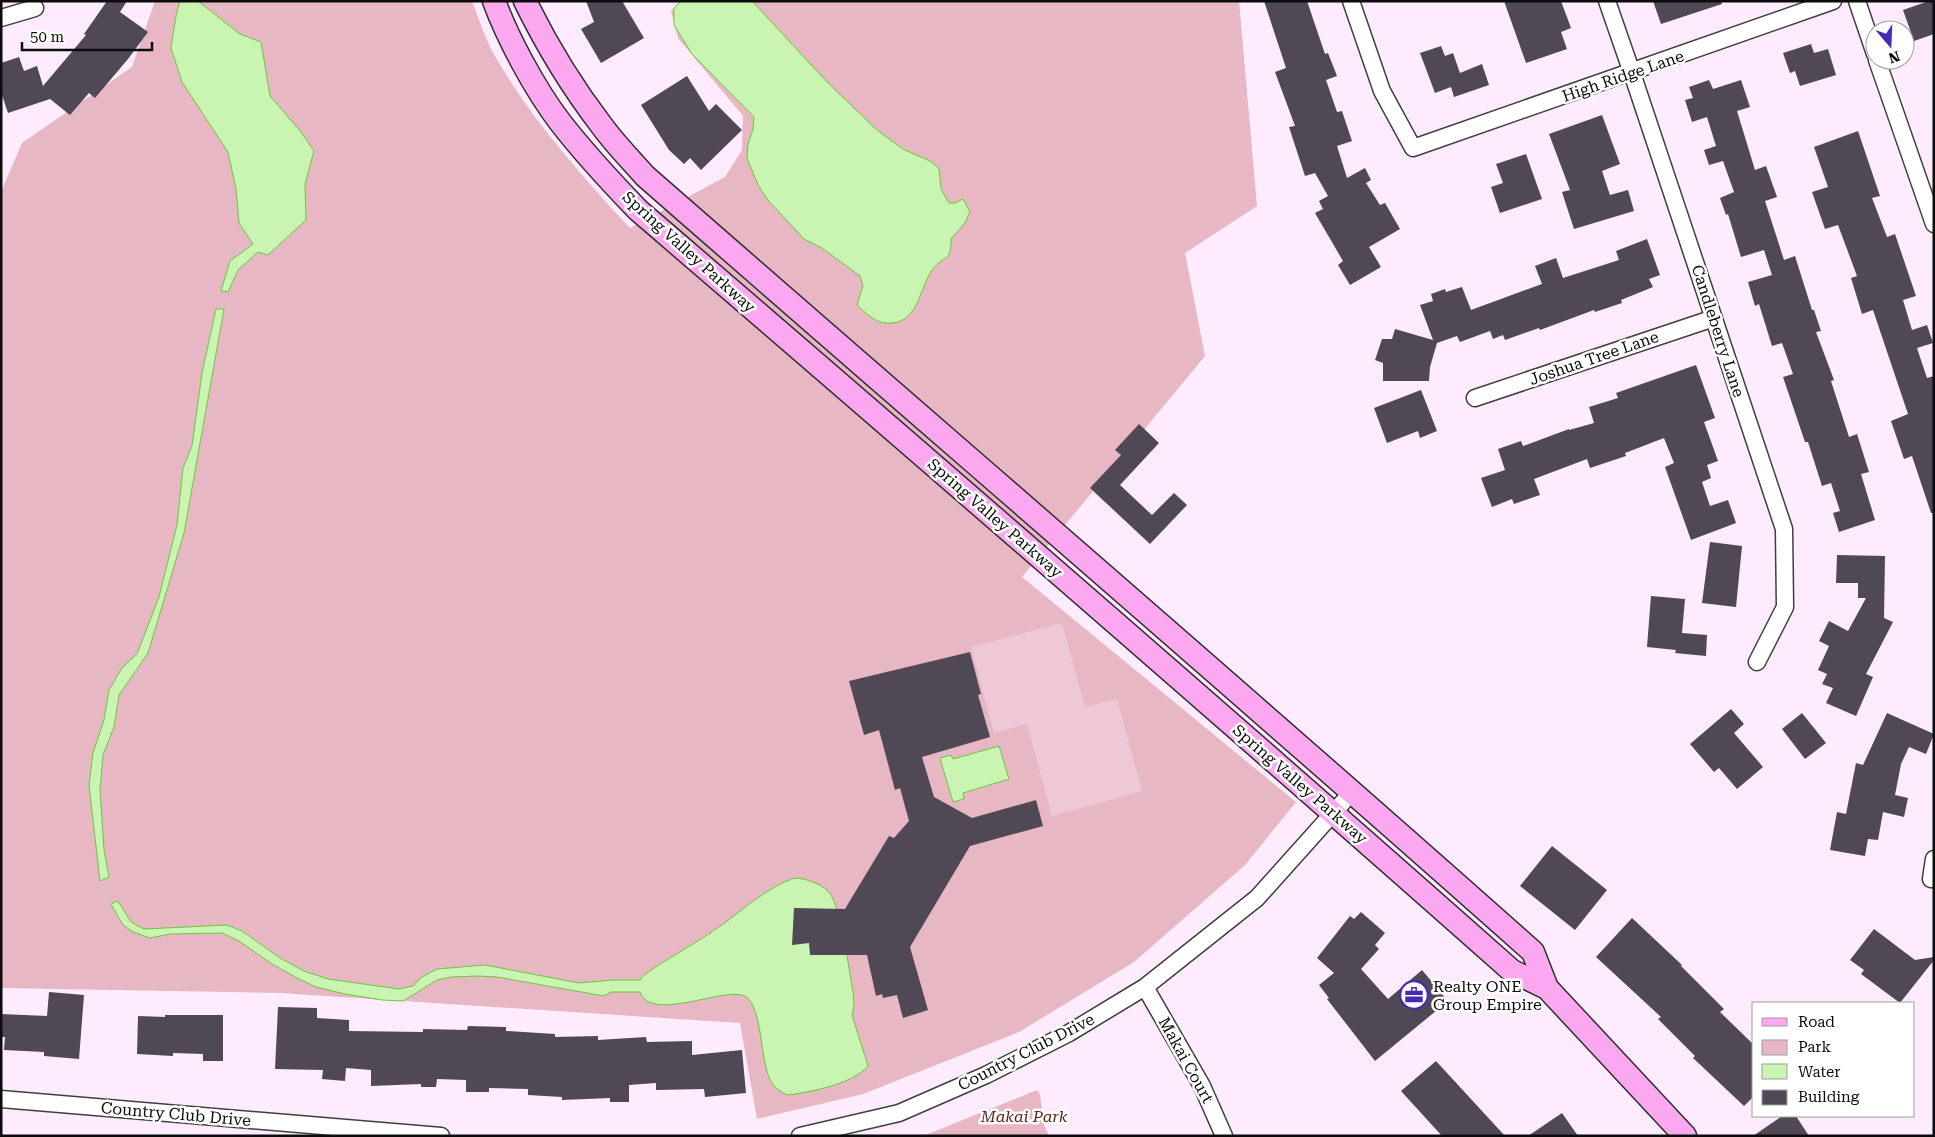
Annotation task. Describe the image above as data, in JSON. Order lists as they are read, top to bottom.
{
  "streets": {
    "street": [
      "High Ridge Lane",
      "Spring Valley Parkway",
      "Candleberry Lane",
      "Joshua Tree Lane",
      "Country Club Drive",
      "Makai Court"
    ]
  },
  "crossings": [
    ["High Ridge Lane", "Candleberry Lane"],
    ["Spring Valley Parkway", "Country Club Drive"],
    ["Candleberry Lane", "Joshua Tree Lane"],
    ["Country Club Drive", "Makai Court"]
  ],
  "parks": ["Makai Park"],
  "places": {
    "office": ["Realty ONE Group Empire"]
  },
  "legend": [
    "Road",
    "Park",
    "Water",
    "Building"
  ],
  "scale_bar": "50 m",
  "north": "bottom"
}
